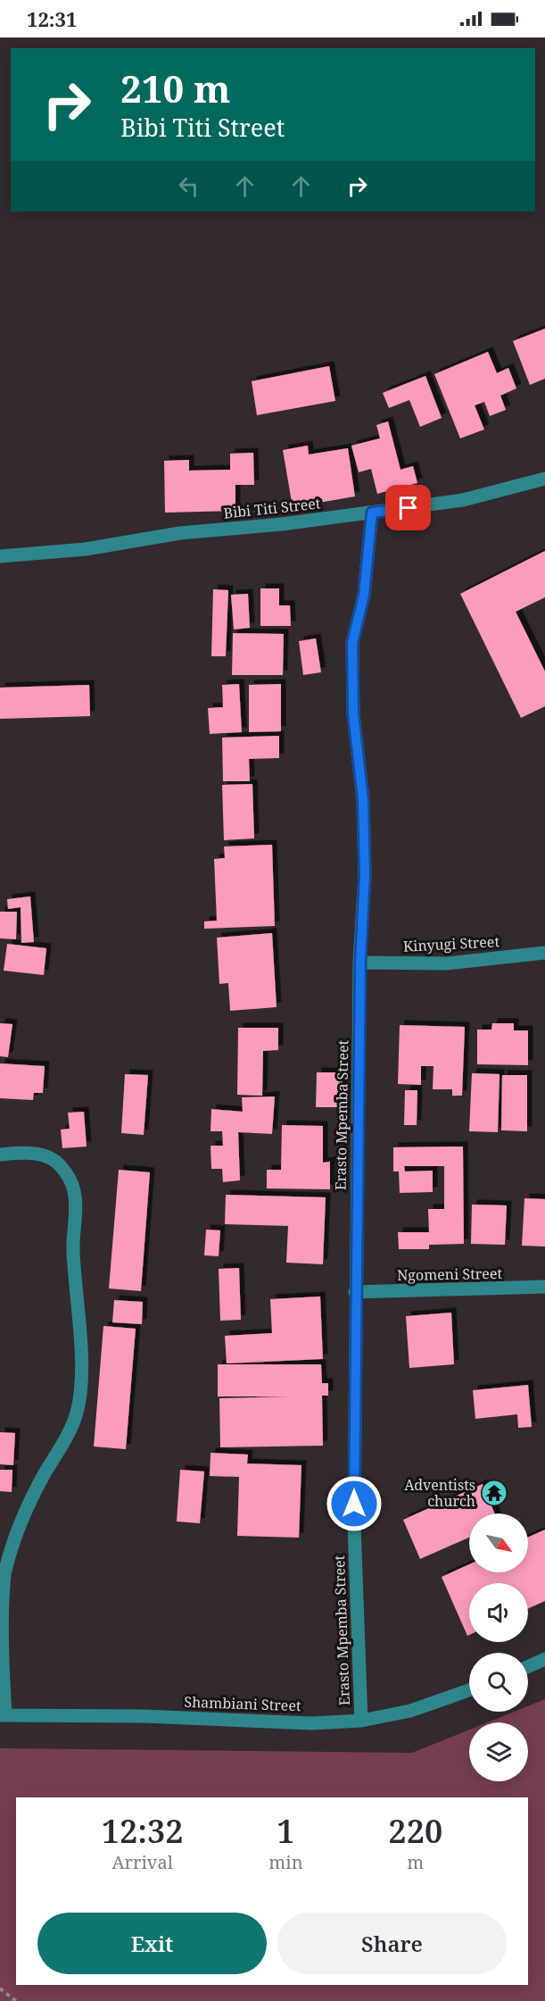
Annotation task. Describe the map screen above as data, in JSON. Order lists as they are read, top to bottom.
{
  "streets": {
    "street": [
      "Bibi Titi Street",
      "Kinyugi Street",
      "Erasto Mpemba Street",
      "Ngomeni Street",
      "Shambiani Street"
    ]
  },
  "crossings": [
    ["Bibi Titi Street", "Erasto Mpemba Street"],
    ["Kinyugi Street", "Erasto Mpemba Street"],
    ["Erasto Mpemba Street", "Ngomeni Street"],
    ["Erasto Mpemba Street", "Shambiani Street"]
  ],
  "places": {
    "temple": ["Adventists church"]
  },
  "north": "bottom right",
  "page": {
    "status": "12:31",
    "turn": ["210 m", "Bibi Titi Street"],
    "eta": [
      "12:32",
      "Arrival",
      "1",
      "min",
      "220",
      "m"
    ],
    "buttons": ["Exit", "Share"]
  }
}
